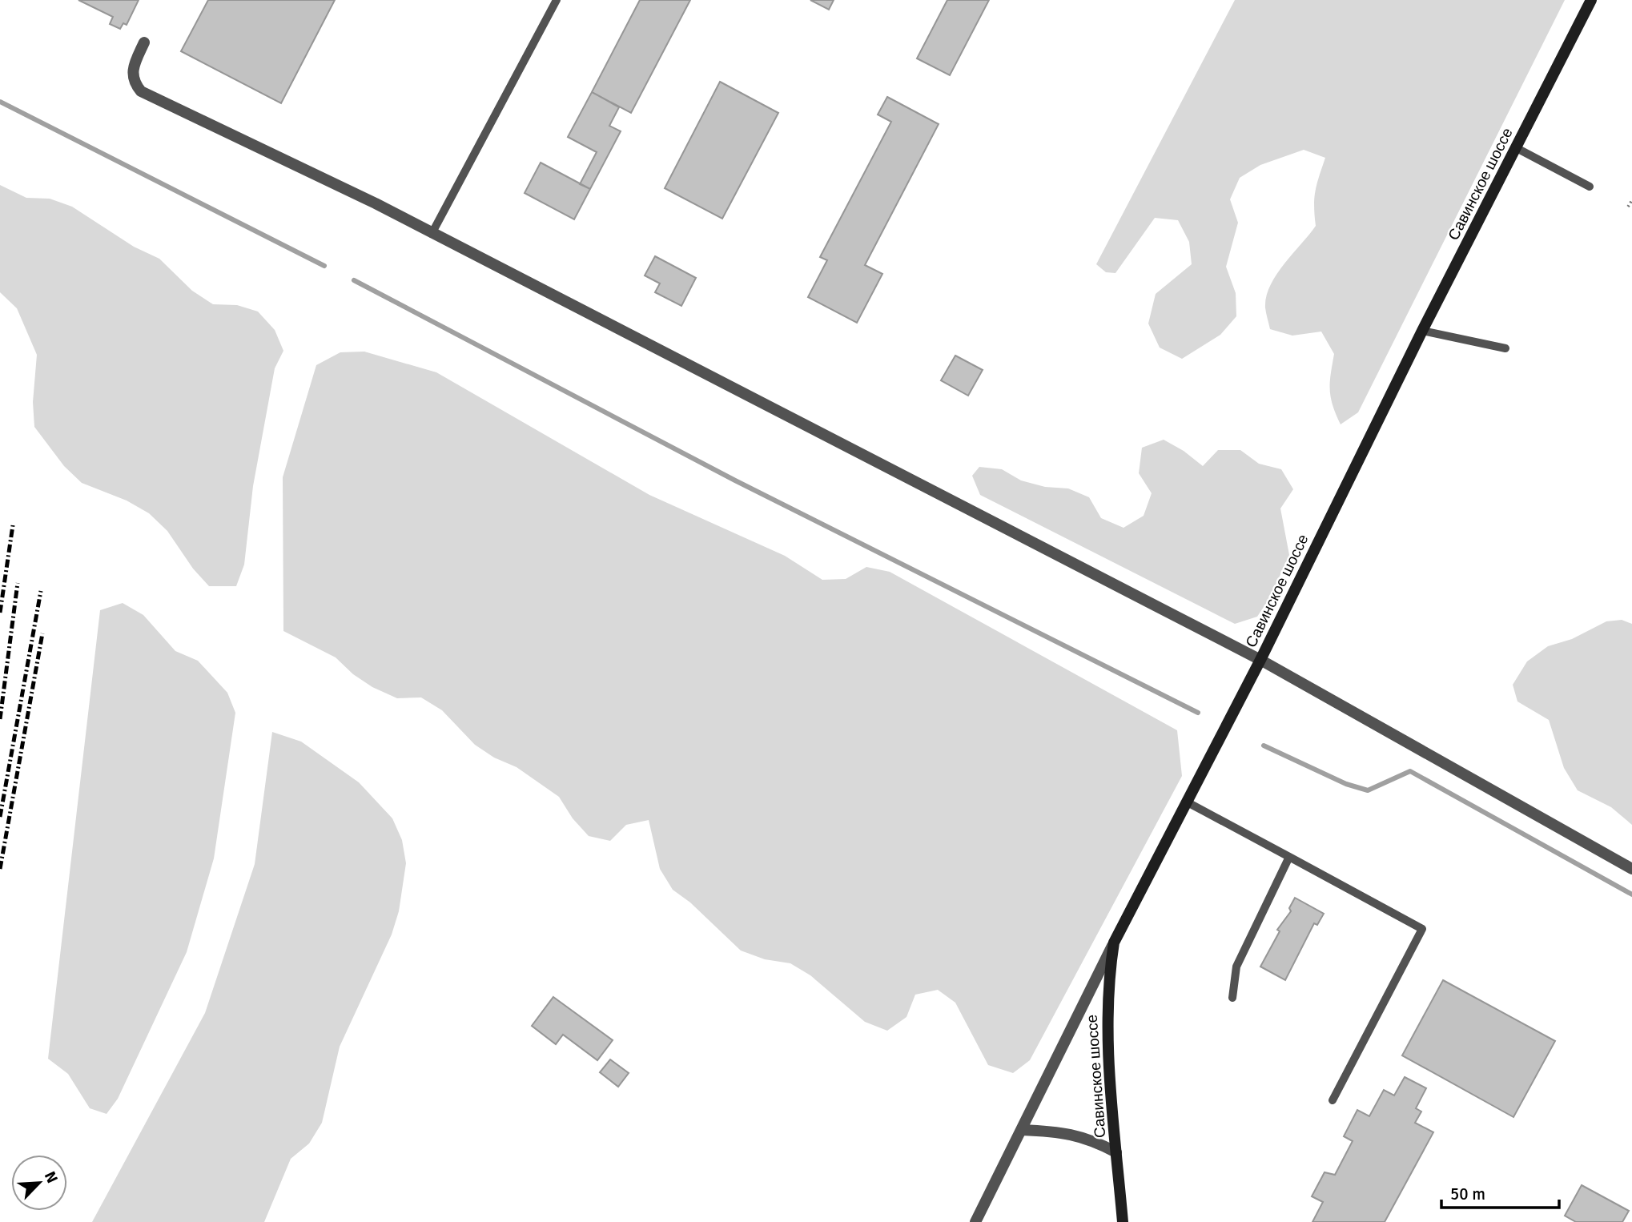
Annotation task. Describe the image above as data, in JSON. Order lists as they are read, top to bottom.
{
  "streets": {
    "street": ["Савинское шоссе"]
  },
  "scale_bar": "50 m",
  "north": "top right"
}
